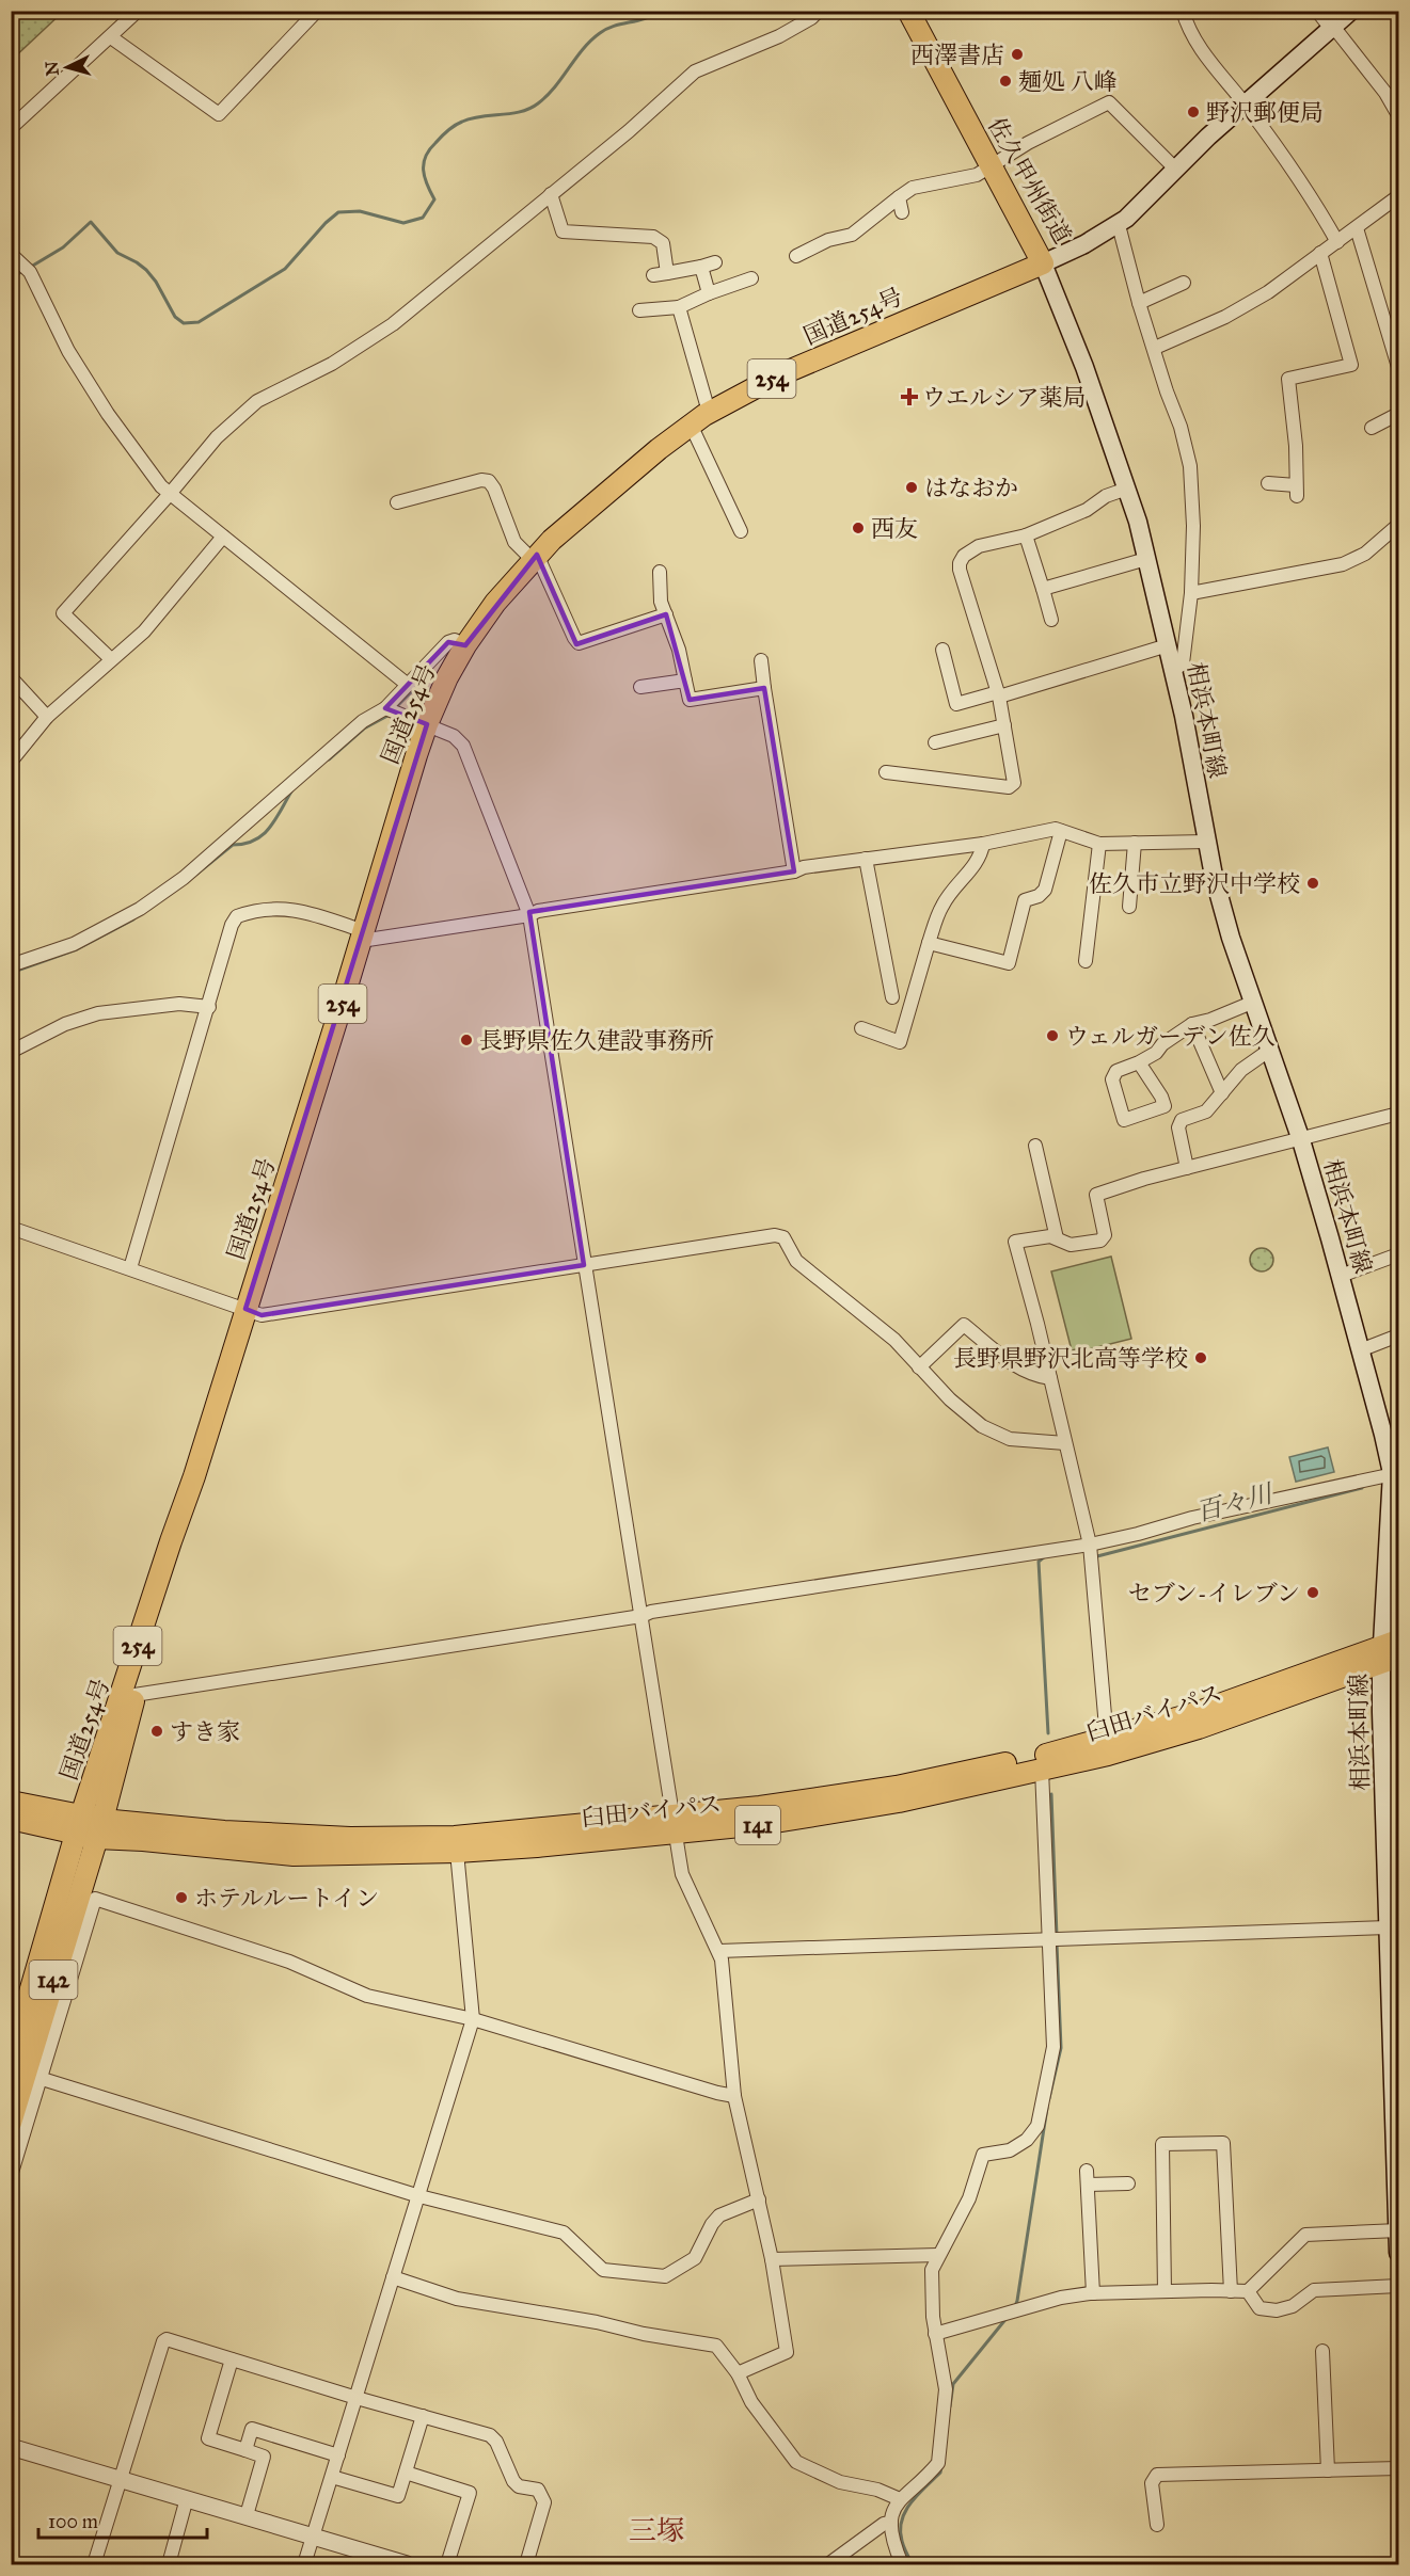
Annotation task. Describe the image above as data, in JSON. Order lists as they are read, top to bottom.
{
  "streets": {
    "highway": [
      "佐久甲州街道",
      "国道254号",
      "254",
      "臼田バイパス",
      "141",
      "142"
    ],
    "main road": ["相浜本町線"]
  },
  "crossings": [
    ["佐久甲州街道", "国道254号"],
    ["佐久甲州街道", "相浜本町線"],
    ["国道254号", "相浜本町線"],
    ["国道254号", "臼田バイパス"],
    ["国道254号", "141"],
    ["国道254号", "142"],
    ["相浜本町線", "臼田バイパス"],
    ["臼田バイパス", "141"],
    ["臼田バイパス", "142"],
    ["141", "142"]
  ],
  "districts": ["三塚"],
  "water": ["百々川"],
  "places": {
    "other": [
      "西澤書店",
      "麺処 八峰",
      "野沢郵便局",
      "はなおか",
      "西友",
      "佐久市立野沢中学校",
      "ウェルガーデン佐久",
      "長野県佐久建設事務所",
      "長野県野沢北高等学校",
      "セブン-イレブン",
      "すき家",
      "ホテルルートイン"
    ],
    "health": ["ウエルシア薬局"]
  },
  "scale_bar": "100 m",
  "north": "left"
}
